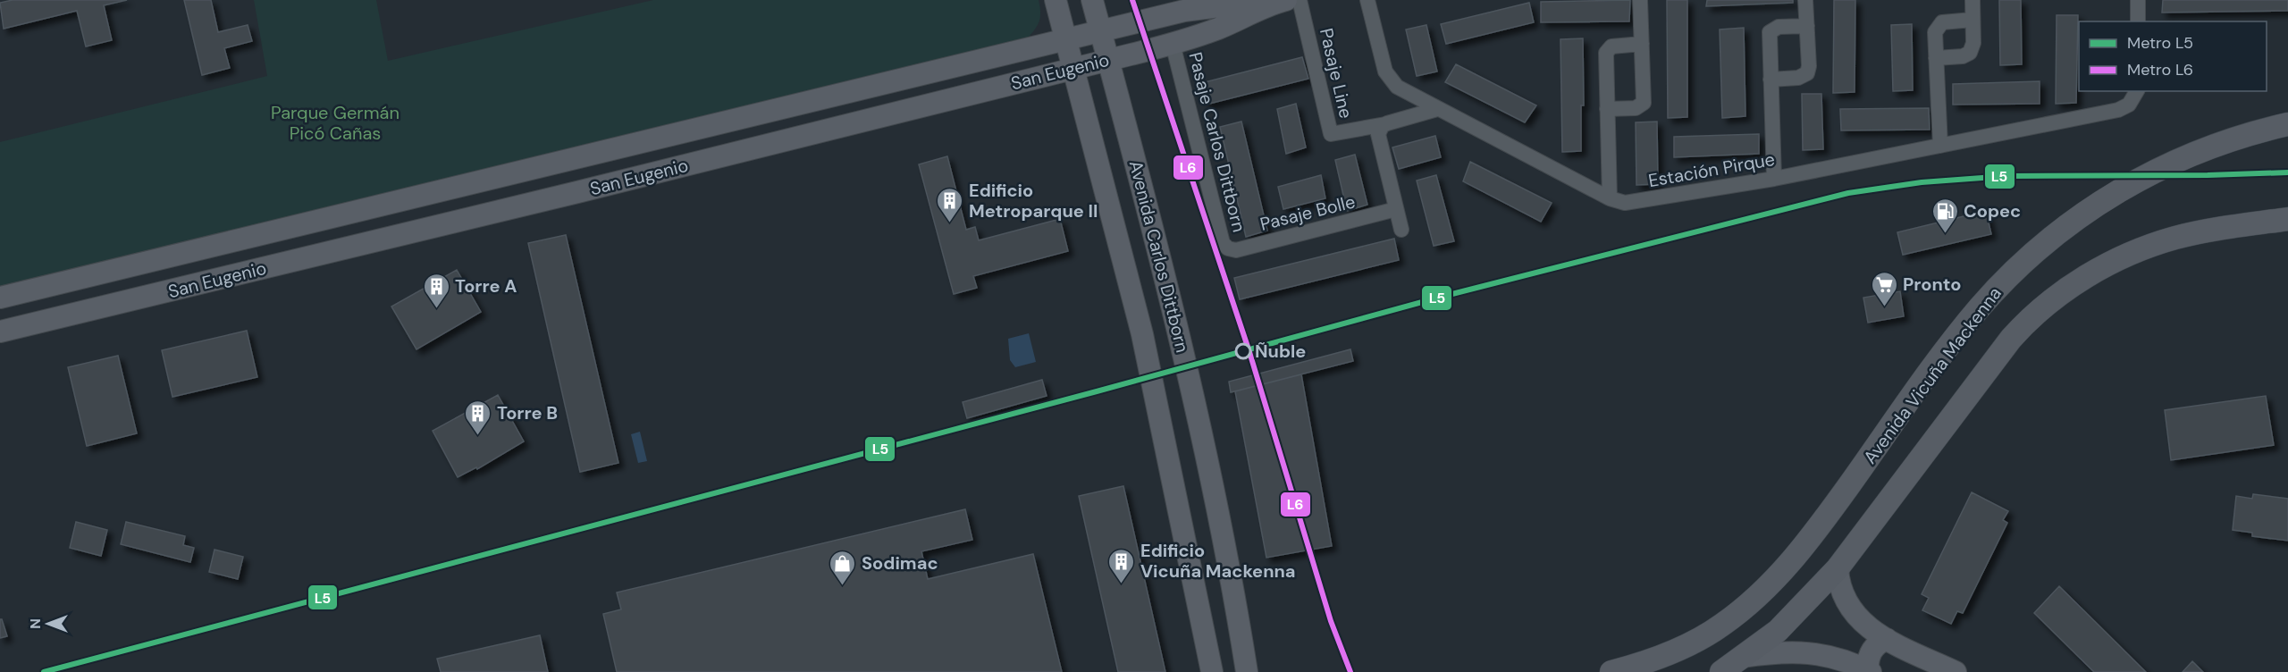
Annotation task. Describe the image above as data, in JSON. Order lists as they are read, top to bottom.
{
  "streets": {
    "main road": ["San Eugenio", "Avenida Carlos Dittborn", "Avenida Vicuña Mackenna"],
    "street": [
      "Pasaje Line",
      "Pasaje Carlos Dittborn",
      "Estación Pirque",
      "Pasaje Bolle"
    ]
  },
  "crossings": [
    ["San Eugenio", "Pasaje Carlos Dittborn"],
    ["San Eugenio", "Avenida Carlos Dittborn"],
    ["Pasaje Line", "Estación Pirque"],
    ["Pasaje Carlos Dittborn", "Pasaje Bolle"]
  ],
  "parks": ["Parque Germán Picó Cañas"],
  "places": {
    "building": [
      "Edificio Metroparque II",
      "Torre A",
      "Torre B",
      "Edificio Vicuña Mackenna"
    ],
    "fuel station": ["Copec"],
    "supermarket": ["Pronto"],
    "other": ["Ñuble"],
    "shop": ["Sodimac"]
  },
  "lines": ["metro line L6", "metro line L5"],
  "legend": ["Metro L5", "Metro L6"],
  "north": "left"
}
